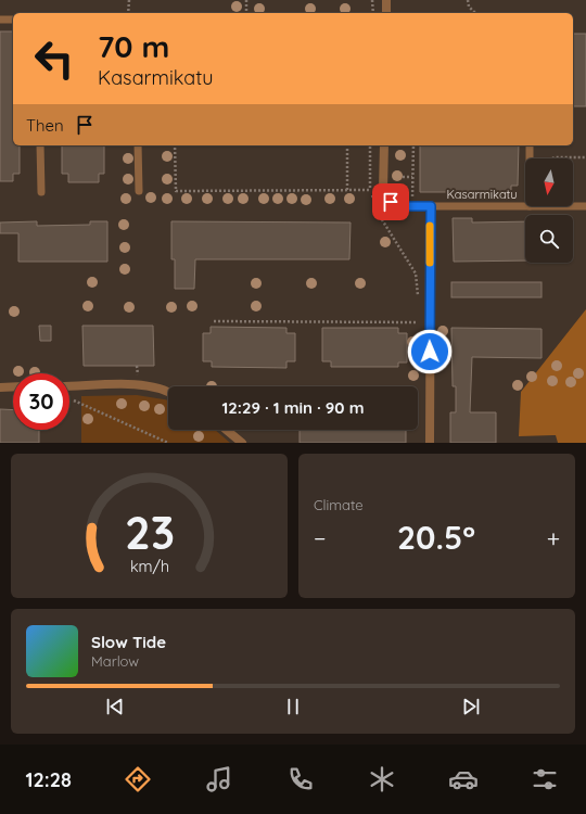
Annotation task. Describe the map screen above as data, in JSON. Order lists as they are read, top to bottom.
{
  "streets": {
    "street": ["Kasarmikatu"]
  },
  "north": "bottom",
  "page": {
    "turn": ["70 m", "Kasarmikatu"],
    "then": "Then",
    "limit": "30",
    "trip": "12:29 · 1 min · 90 m",
    "tile": "Climate",
    "heat": ["−", "20.5°", "+"],
    "song": ["Slow Tide", "Marlow"],
    "tabs": "12:28",
    "gauge": ["23", "km/h"]
  }
}
